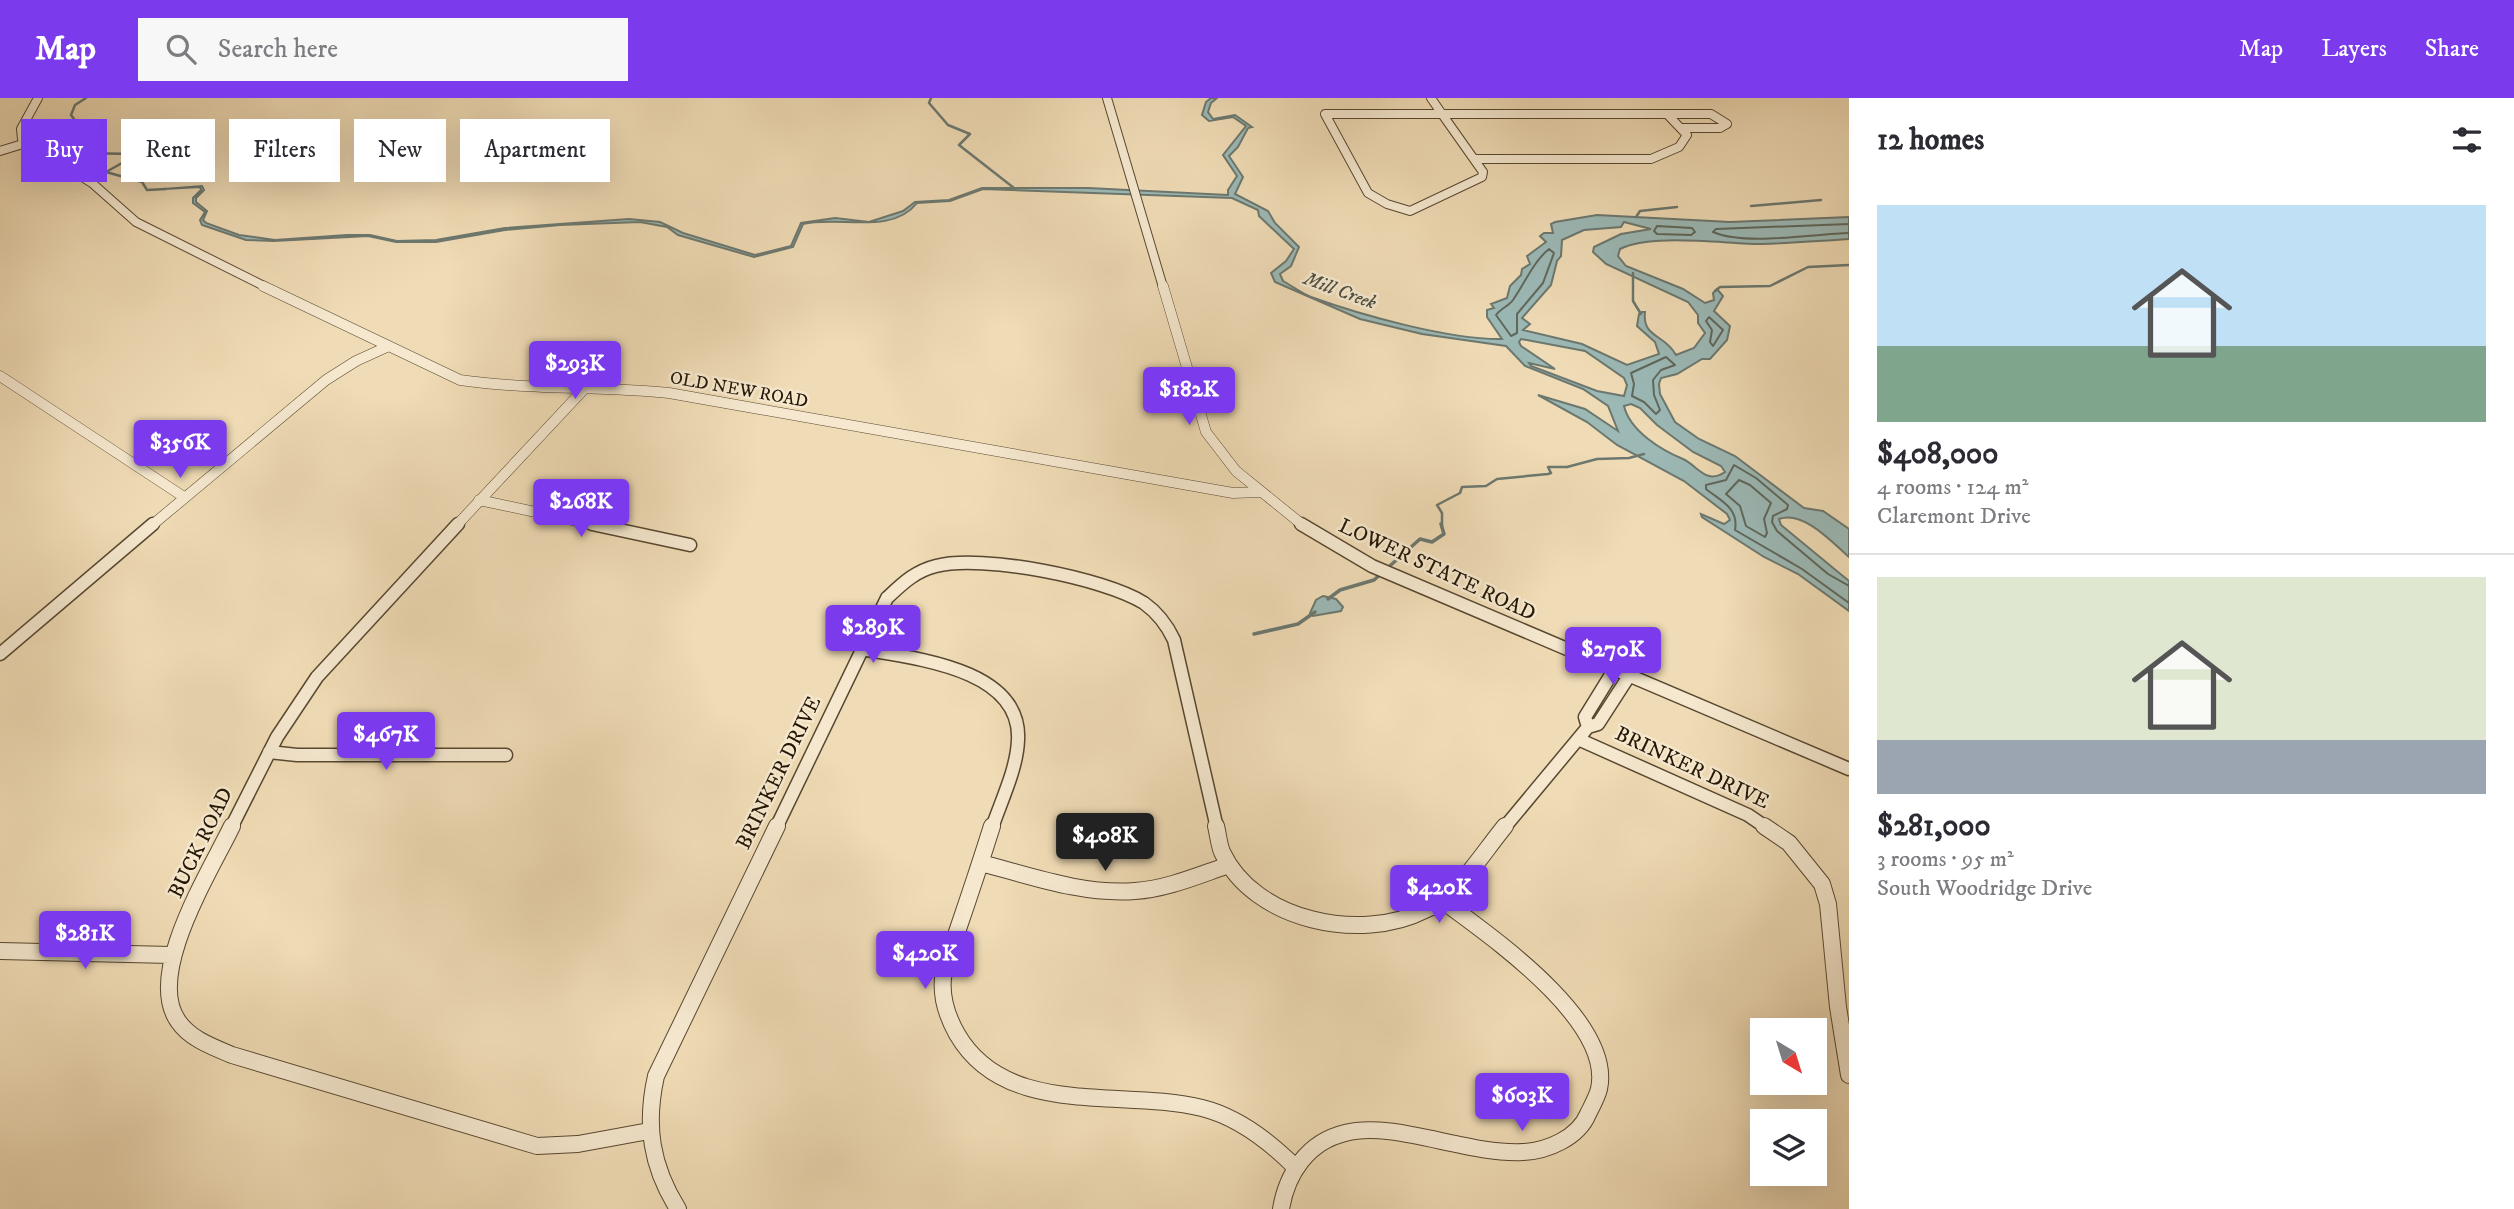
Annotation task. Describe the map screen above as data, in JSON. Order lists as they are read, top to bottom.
{
  "streets": {
    "street": [
      "OLD NEW ROAD",
      "LOWER STATE ROAD",
      "BRINKER DRIVE",
      "BUCK ROAD"
    ]
  },
  "crossings": [
    ["OLD NEW ROAD", "LOWER STATE ROAD"],
    ["OLD NEW ROAD", "BUCK ROAD"],
    ["BRINKER DRIVE", "BUCK ROAD"]
  ],
  "water": ["Mill Creek"],
  "north": "bottom right",
  "page": {
    "header": "Map",
    "search": "Search here",
    "nav": ["Map", "Layers", "Share"],
    "heading": "12 homes",
    "chip": [
      "Buy",
      "Rent",
      "Filters",
      "New",
      "Apartment"
    ],
    "list": [
      {
        "name": "$408,000",
        "note": "4 rooms · 124 m² · Claremont Drive"
      },
      {
        "name": "$281,000",
        "note": "3 rooms · 95 m² · South Woodridge Drive"
      }
    ],
    "price": [
      "$293K",
      "$182K",
      "$356K",
      "$268K",
      "$289K",
      "$270K",
      "$467K",
      "$408K",
      "$420K",
      "$281K",
      "$420K",
      "$603K"
    ]
  }
}
